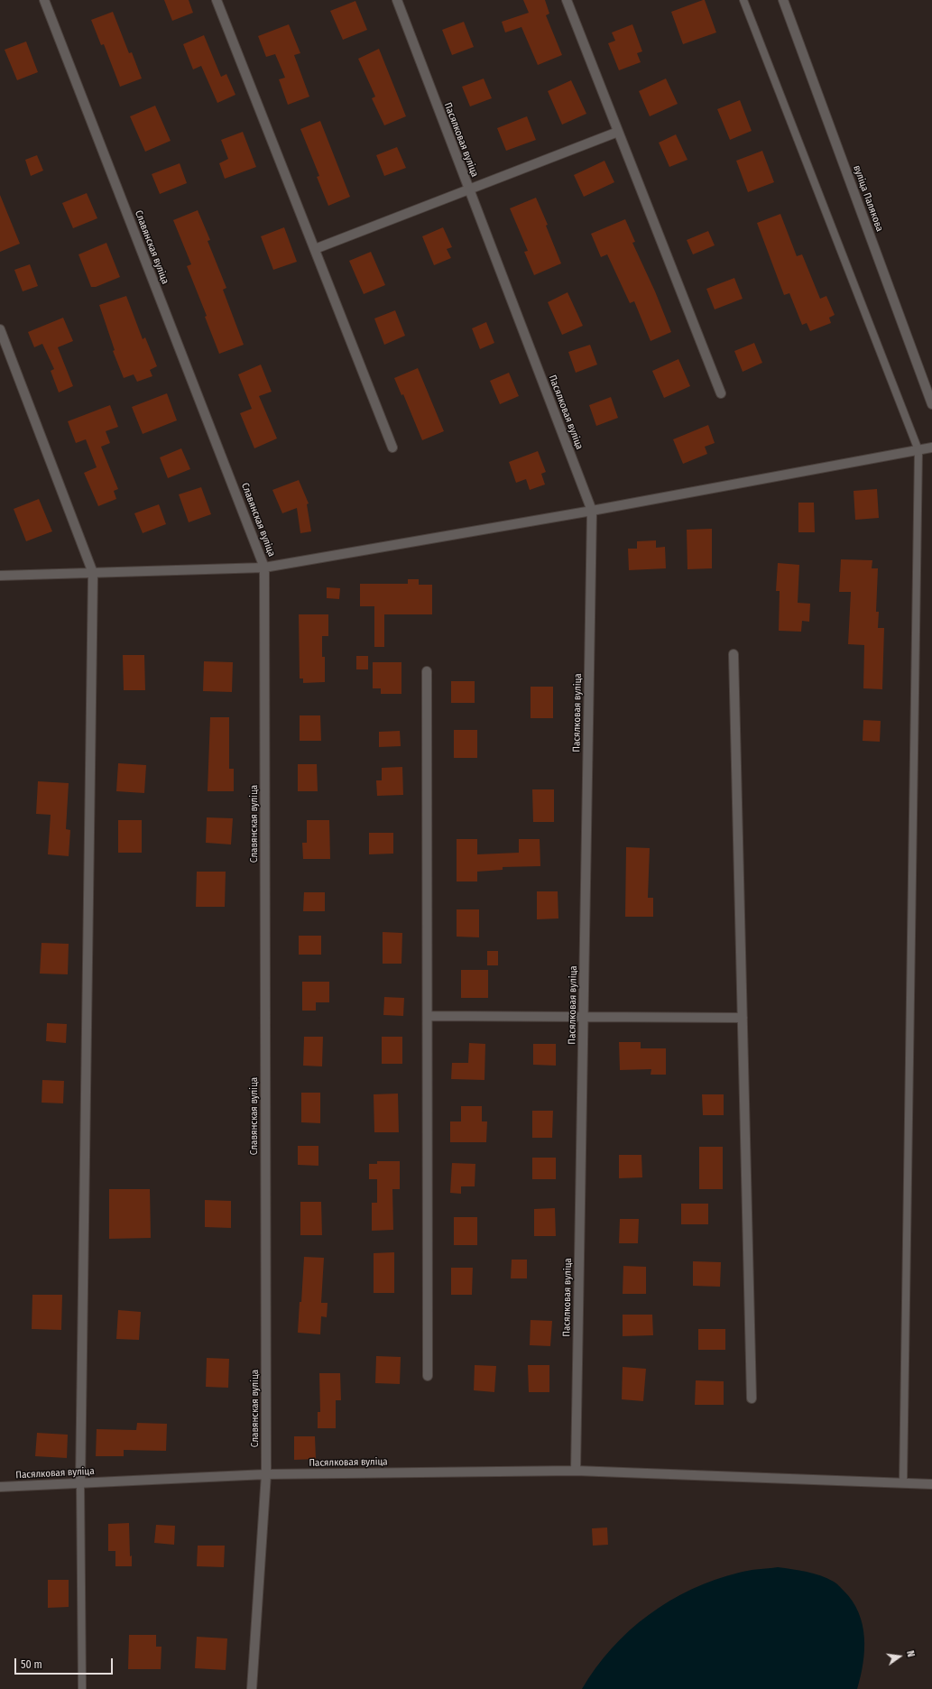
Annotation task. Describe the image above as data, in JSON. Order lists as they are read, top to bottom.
{
  "streets": {
    "street": ["Пасялковая вуліца", "вуліца Палякова", "Славянская вуліца"]
  },
  "crossings": [
    ["Пасялковая вуліца", "Славянская вуліца"]
  ],
  "scale_bar": "50 m",
  "north": "right"
}
